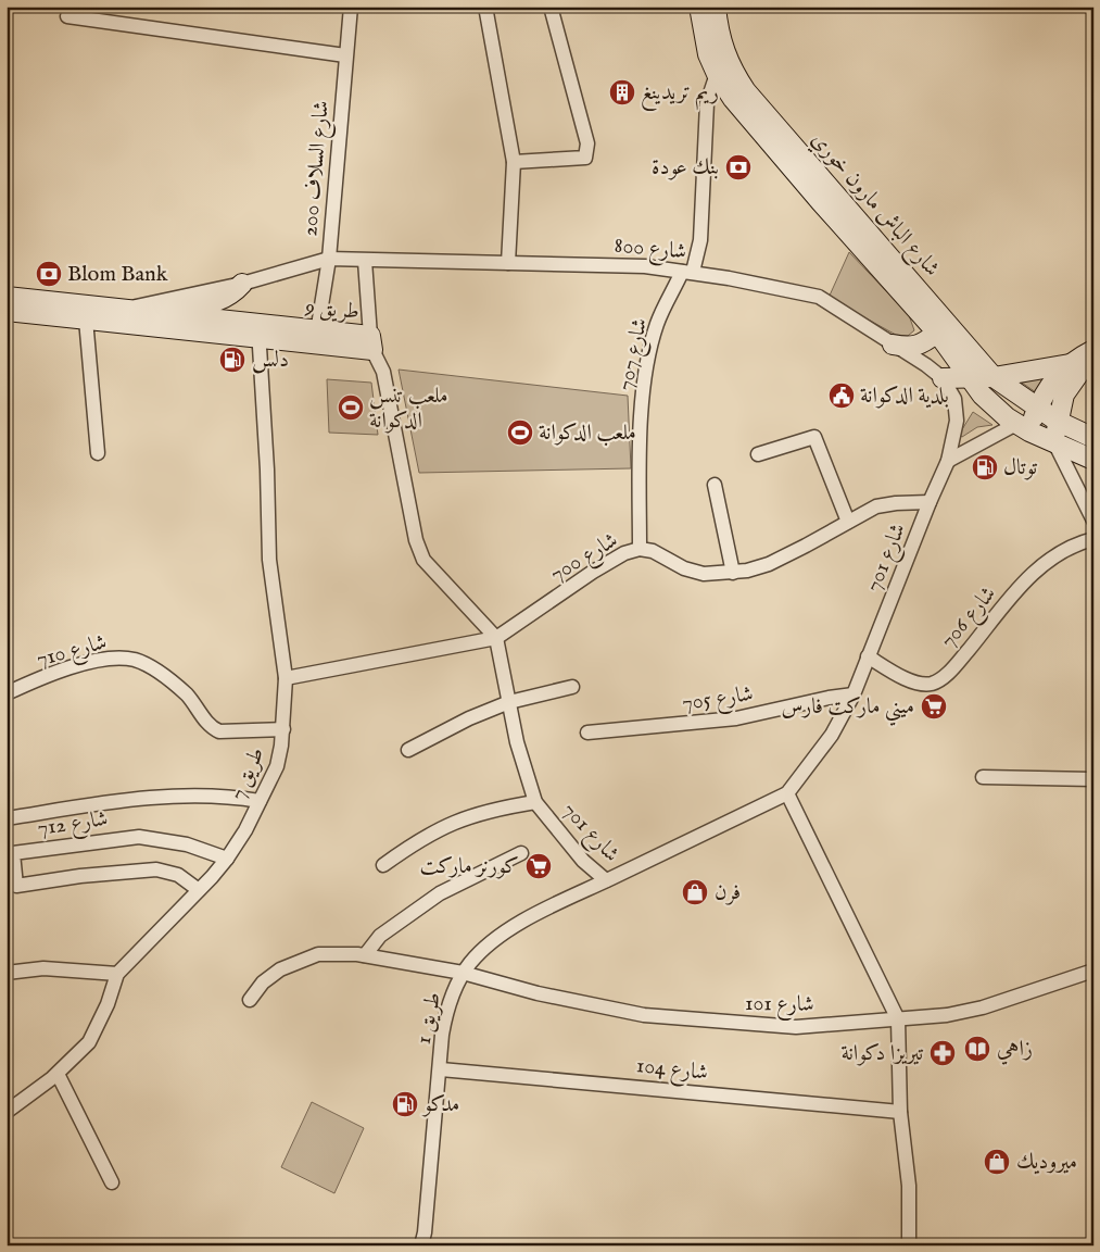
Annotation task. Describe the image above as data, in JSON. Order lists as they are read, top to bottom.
{
  "streets": {
    "main road": ["شارع الباش مارون خوري", "9 طريق"],
    "street": [
      "200 شارع السلاف",
      "800 شارع",
      "شارع 707",
      "شارع 700",
      "شارع 701",
      "شارع 706",
      "شارع 710",
      "شارع 705",
      "7 طريق",
      "شارع 712",
      "شارع 101",
      "طريق 1",
      "شارع 104"
    ]
  },
  "crossings": [
    ["200 شارع السلاف", "800 شارع"],
    ["200 شارع السلاف", "9 طريق"],
    ["800 شارع", "9 طريق"],
    ["800 شارع", "شارع 707"],
    ["800 شارع", "شارع 701"],
    ["9 طريق", "7 طريق"],
    ["شارع 707", "شارع 700"],
    ["شارع 700", "شارع 701"],
    ["شارع 700", "7 طريق"],
    ["شارع 701", "شارع 706"],
    ["شارع 701", "شارع 705"],
    ["شارع 701", "طريق 1"],
    ["شارع 710", "7 طريق"],
    ["7 طريق", "شارع 712"],
    ["شارع 101", "طريق 1"],
    ["طريق 1", "شارع 104"]
  ],
  "places": {
    "building": ["ريم تريدينغ"],
    "bank": ["بنك عودة", "Blom Bank"],
    "fuel station": ["دلس", "توتال", "مدكو"],
    "public building": ["بلدية الدكوانة"],
    "sports": ["ملعب تنس الدكوانة", "ملعب الدكوانة"],
    "supermarket": ["ميني ماركت فارس", "كورنر ماركت"],
    "shop": ["فرن", "ميروديك"],
    "library": ["زاهي"],
    "pharmacy": ["تيريزا دكوانة"]
  }
}
